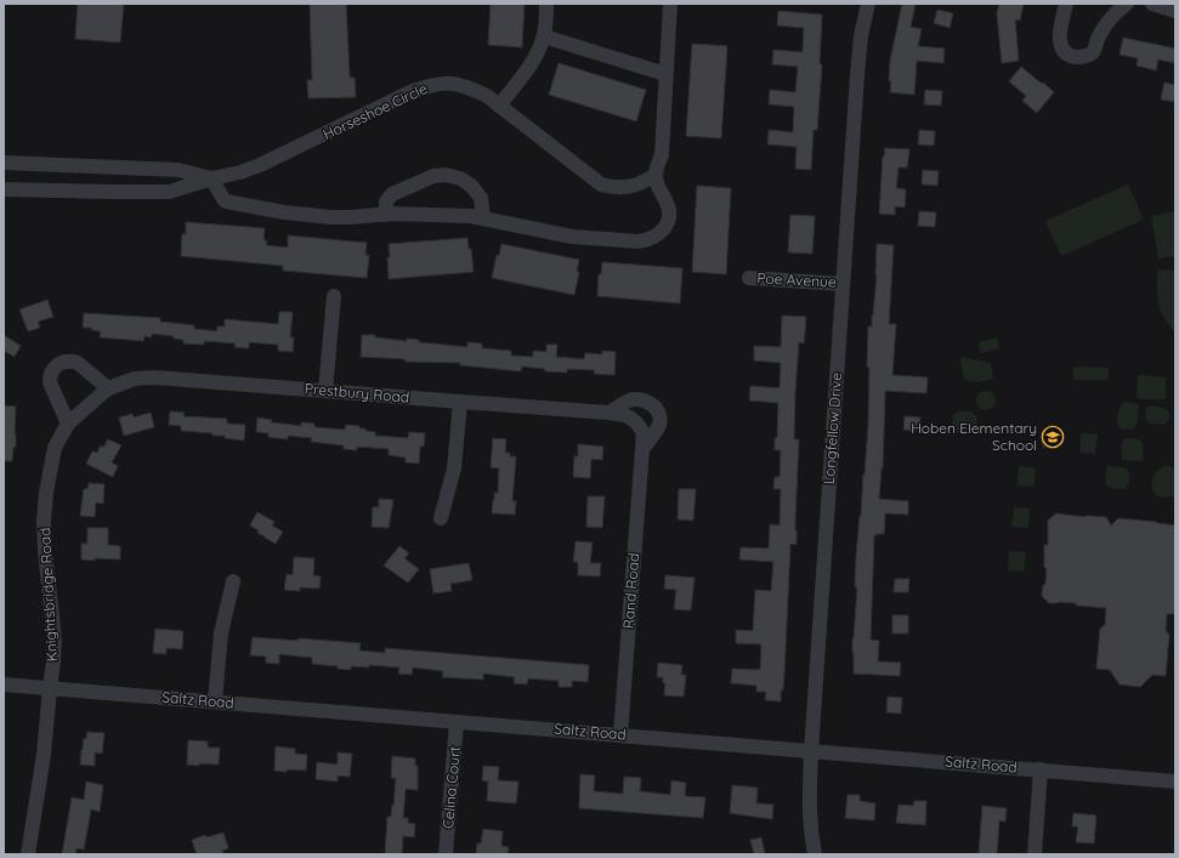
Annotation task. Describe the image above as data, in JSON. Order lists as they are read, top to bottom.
{
  "streets": {
    "street": [
      "Horseshoe Circle",
      "Poe Avenue",
      "Prestbury Road",
      "Longfellow Drive",
      "Rand Road",
      "Knightsbridge Road",
      "Saltz Road",
      "Celina Court"
    ]
  },
  "crossings": [
    ["Poe Avenue", "Longfellow Drive"],
    ["Prestbury Road", "Rand Road"],
    ["Prestbury Road", "Knightsbridge Road"],
    ["Longfellow Drive", "Saltz Road"],
    ["Rand Road", "Saltz Road"],
    ["Knightsbridge Road", "Saltz Road"],
    ["Saltz Road", "Celina Court"]
  ],
  "places": {
    "school or university": ["Hoben Elementary School"]
  }
}
